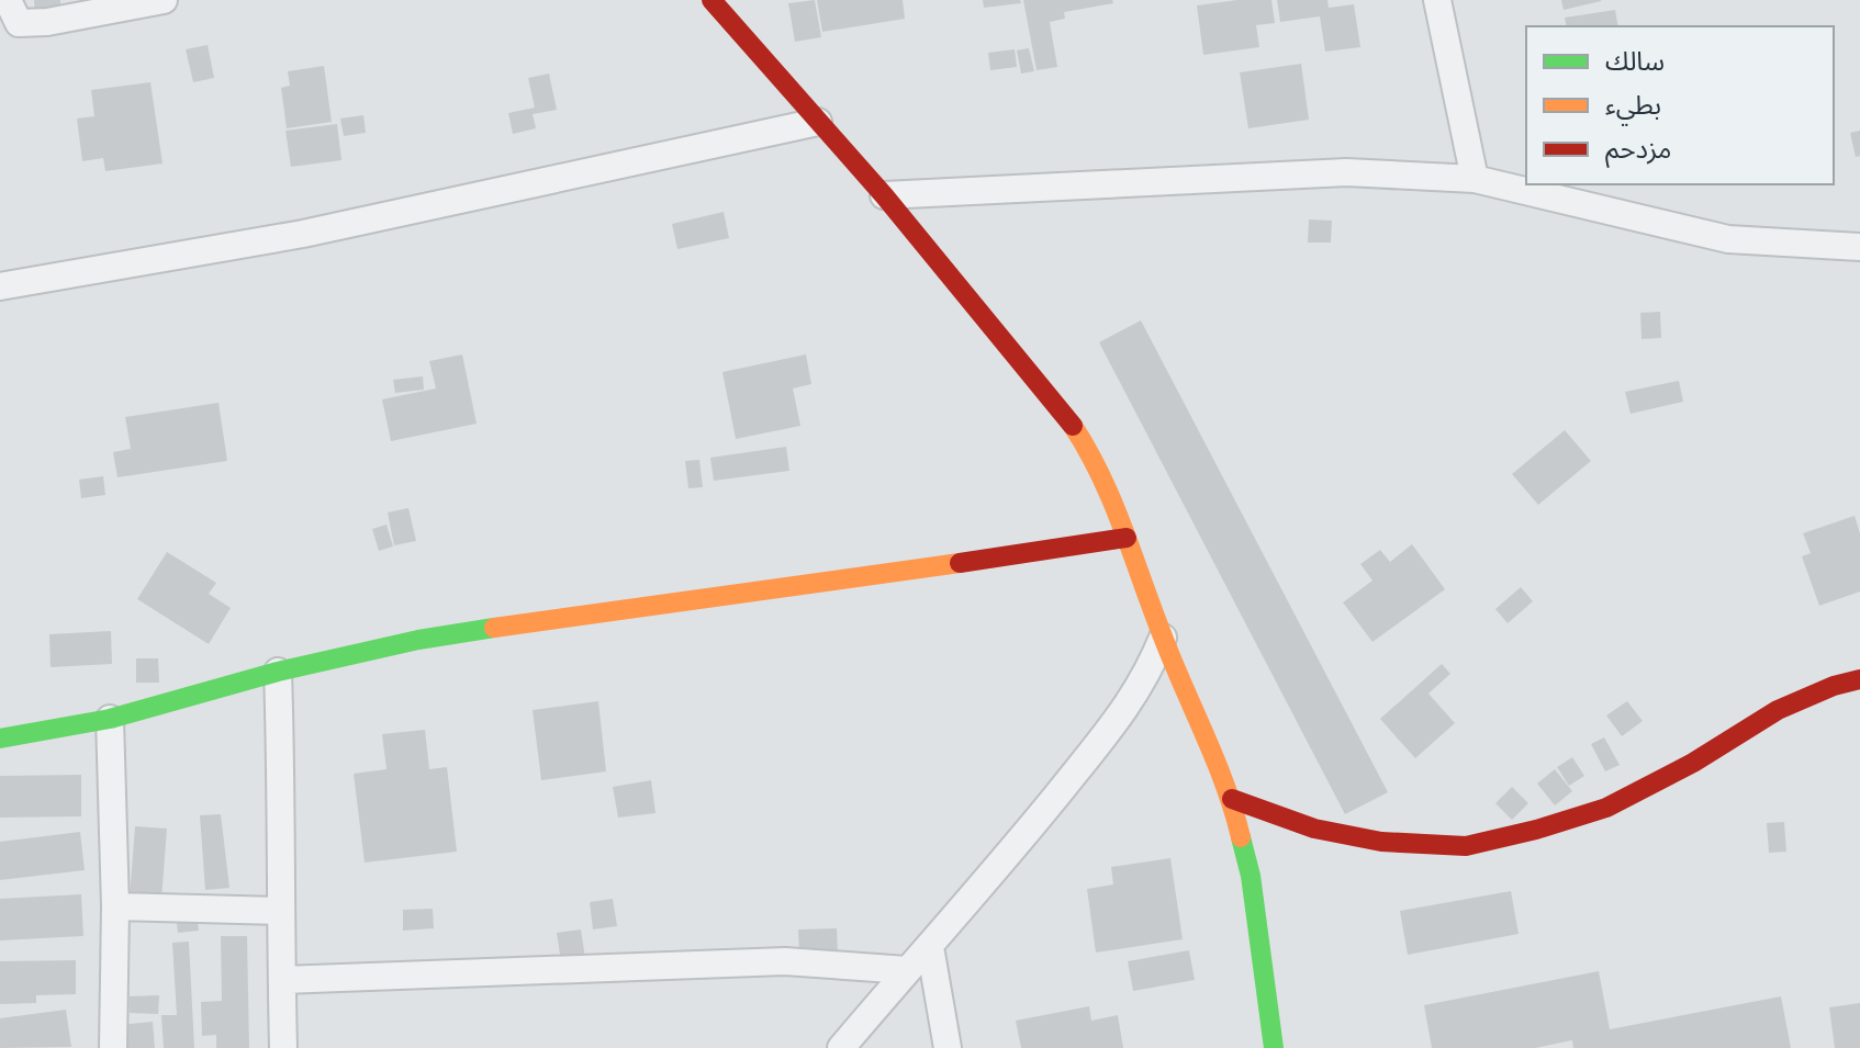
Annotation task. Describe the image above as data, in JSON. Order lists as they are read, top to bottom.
{
  "legend": ["سالك", "بطيء", "مزدحم"]
}
